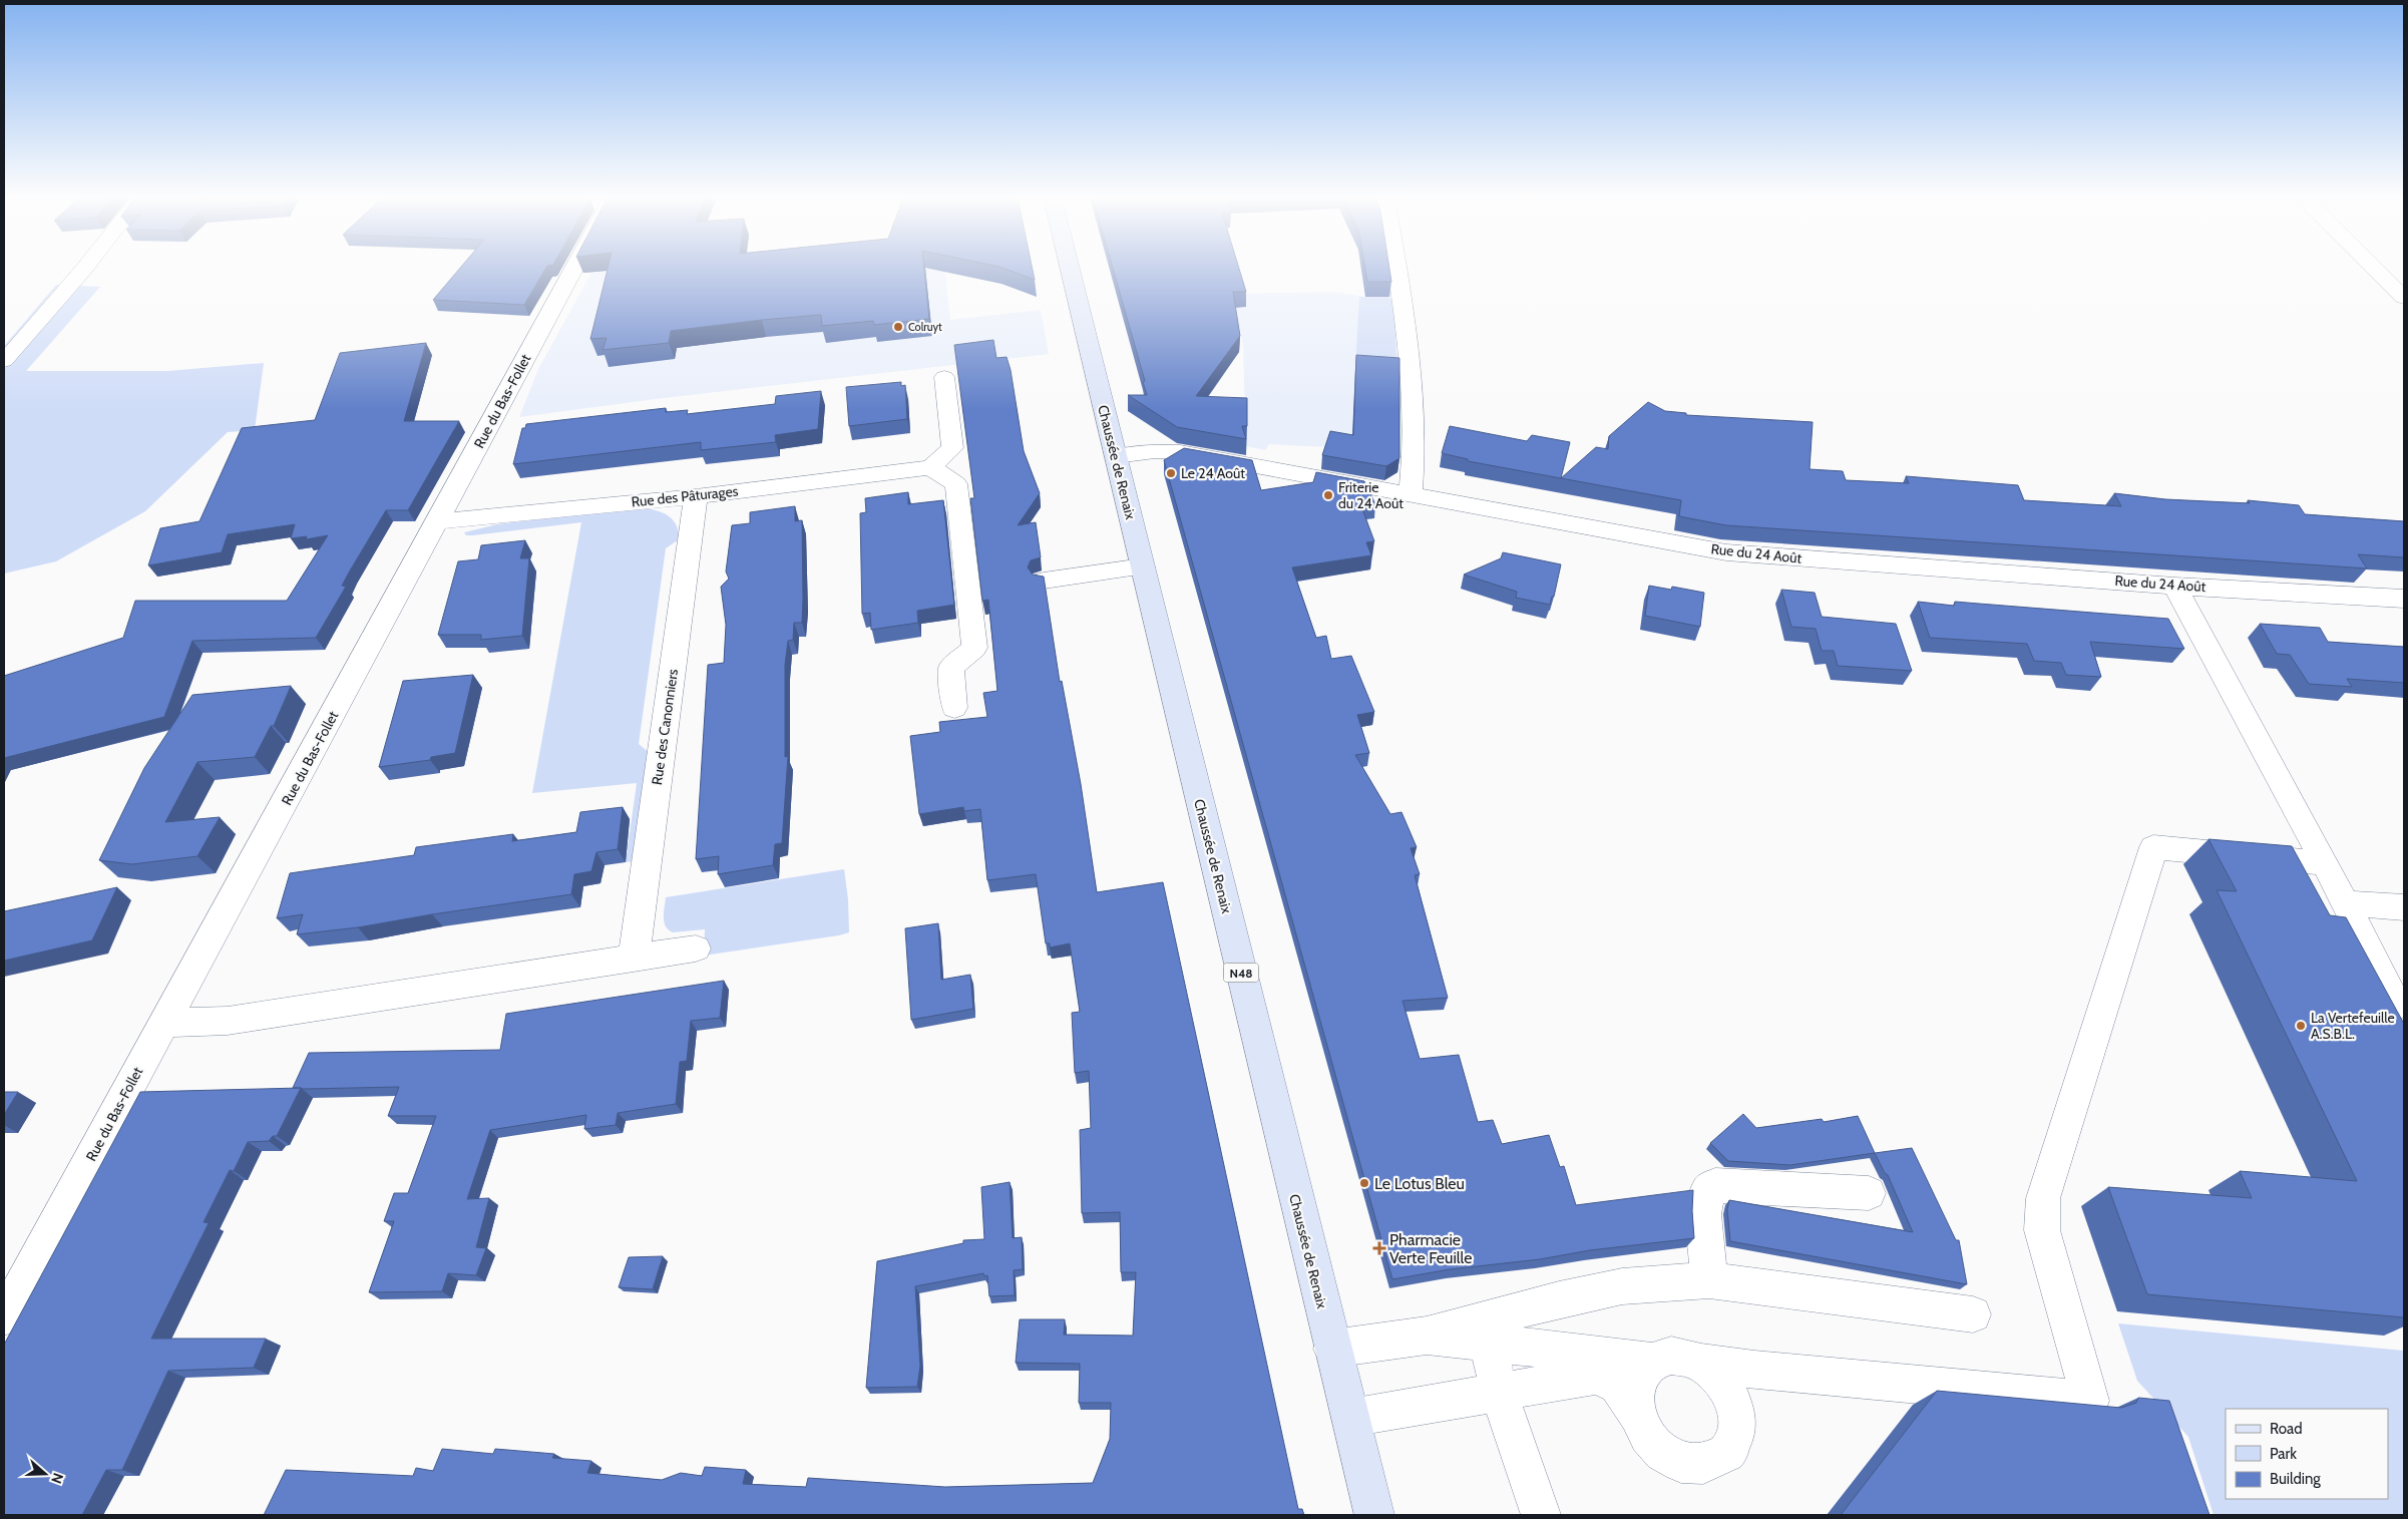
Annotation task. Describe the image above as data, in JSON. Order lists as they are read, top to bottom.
{
  "streets": {
    "main road": ["Chaussée de Renaix", "N48"],
    "street": [
      "Rue du Bas-Follet",
      "Rue des Pâturages",
      "Rue du 24 Août",
      "Rue des Canonniers"
    ]
  },
  "crossings": [
    ["Rue du Bas-Follet", "Rue des Pâturages"],
    ["Chaussée de Renaix", "Rue du 24 Août"],
    ["Rue des Pâturages", "Rue des Canonniers"]
  ],
  "places": {
    "other": [
      "Colruyt",
      "Le 24 Août",
      "Friterie du 24 Août",
      "La Vertefeuille A.S.B.L.",
      "Le Lotus Bleu"
    ],
    "health": ["Pharmacie Verte Feuille"]
  },
  "legend": ["Road", "Park", "Building"],
  "north": "right"
}
